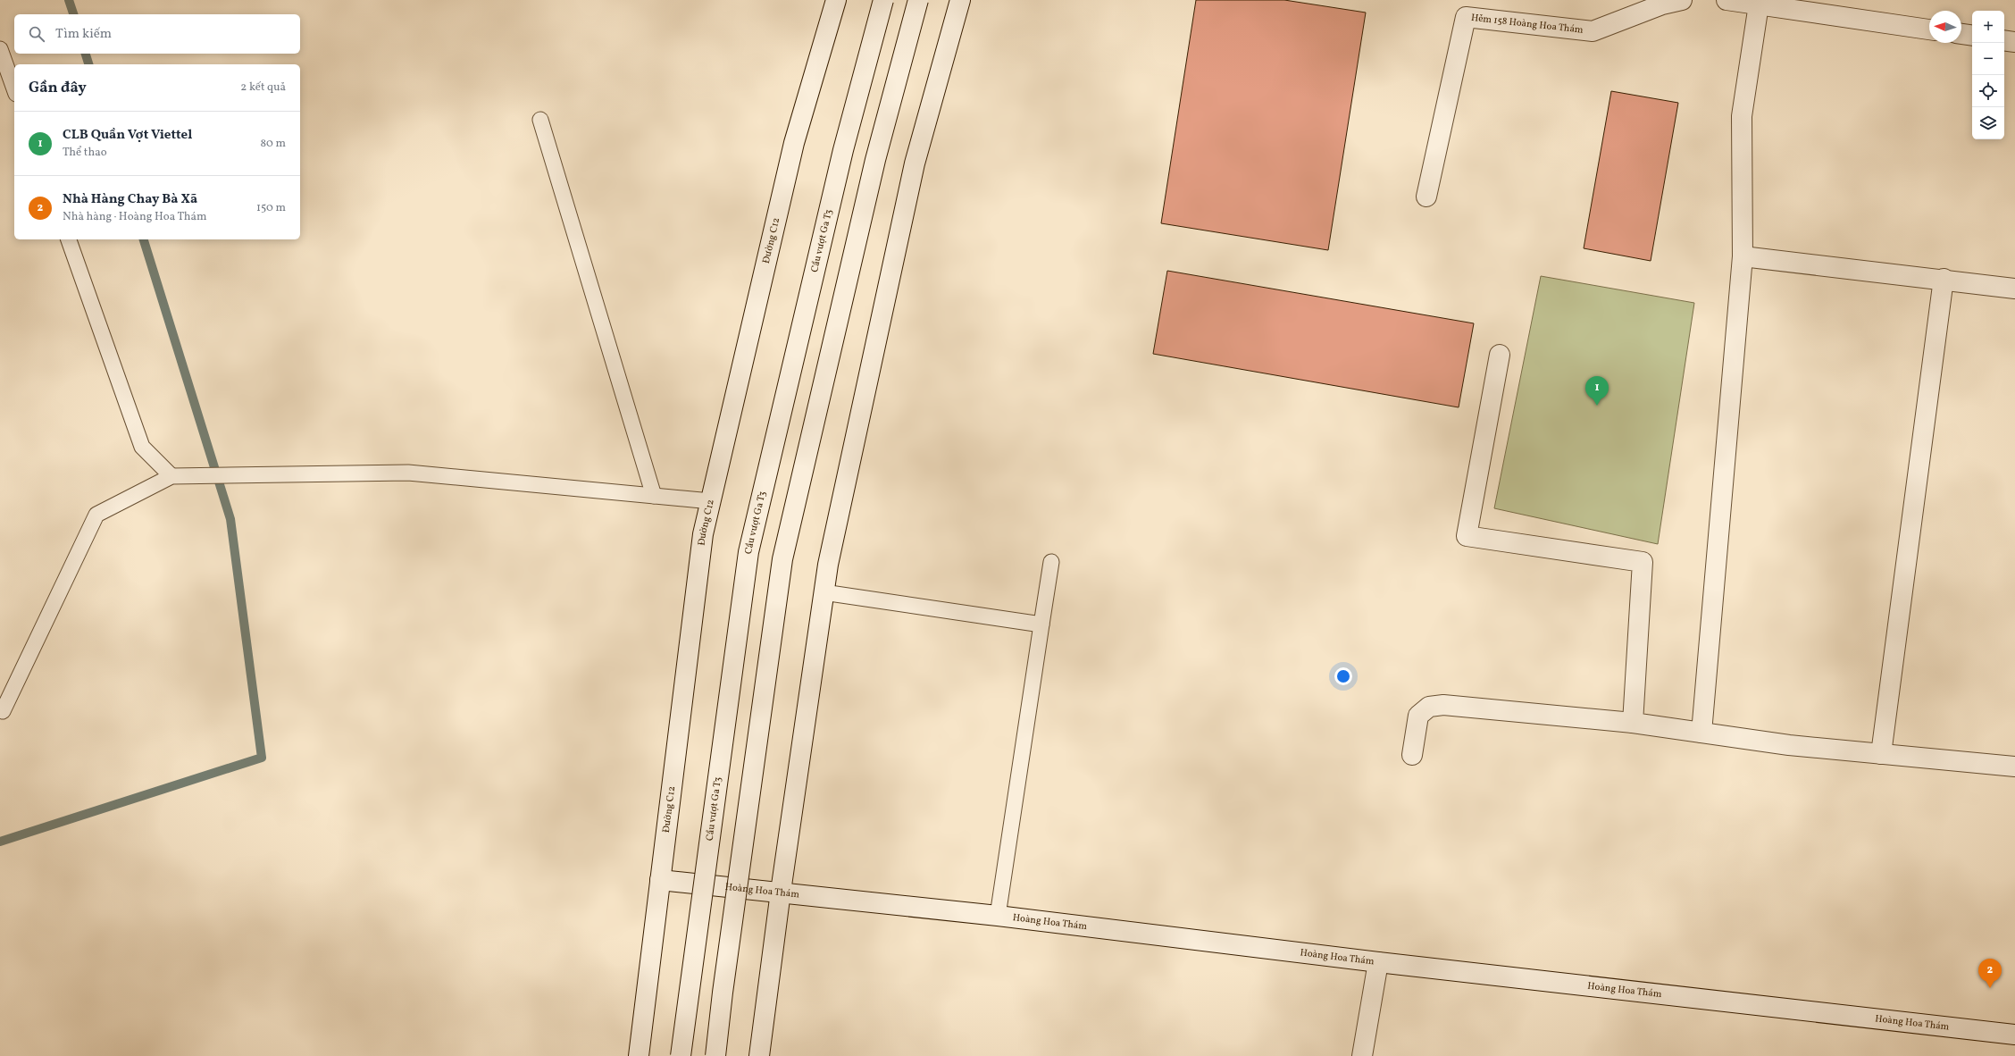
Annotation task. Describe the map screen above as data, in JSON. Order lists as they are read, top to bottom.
{
  "streets": {
    "main road": [
      "Hẻm 158 Hoàng Hoa Thám",
      "Đường C12",
      "Cầu vượt Ga T3",
      "Hoàng Hoa Thám"
    ]
  },
  "crossings": [
    ["Đường C12", "Hoàng Hoa Thám"]
  ],
  "north": "left",
  "page": {
    "map_buttons": ["+", "−"],
    "search": "Tìm kiếm",
    "heading": ["Gần đây", "2 kết quả"],
    "list": [
      {
        "mark": "1",
        "name": "CLB Quần Vợt Viettel",
        "note": "Thể thao",
        "value": "80 m"
      },
      {
        "mark": "2",
        "name": "Nhà Hàng Chay Bà Xã",
        "note": "Nhà hàng · Hoàng Hoa Thám",
        "value": "150 m"
      }
    ],
    "pins": ["1", "2"]
  }
}
